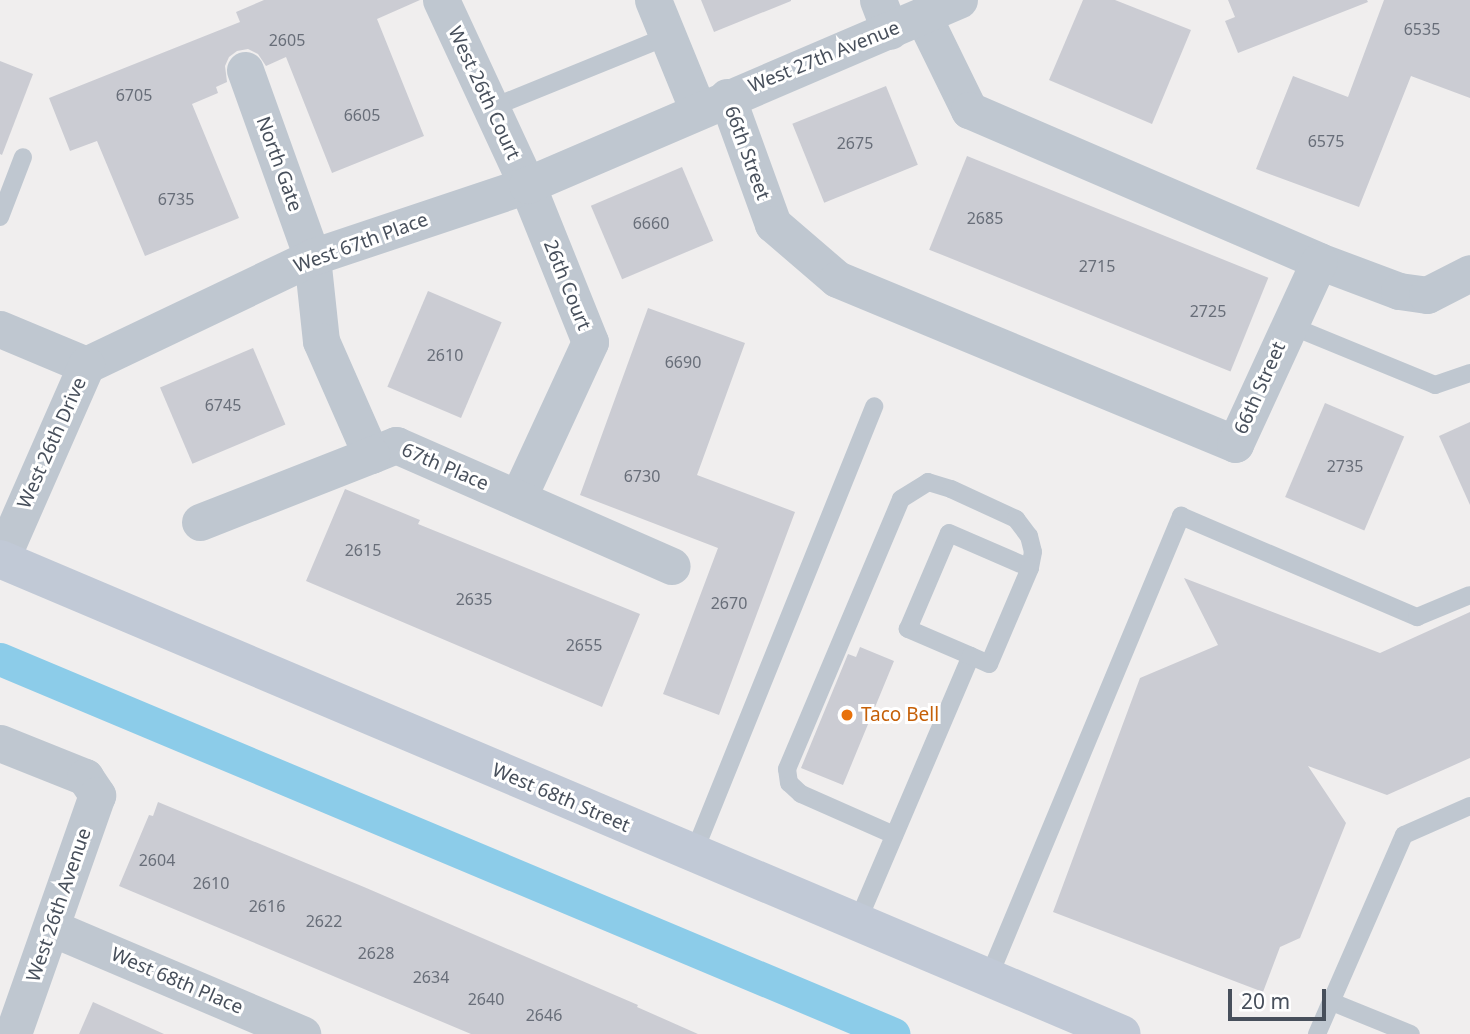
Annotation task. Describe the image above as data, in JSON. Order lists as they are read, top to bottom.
{
  "streets": {
    "main road": ["West 68th Street"],
    "street": [
      "West 27th Avenue",
      "West 26th Court",
      "66th Street",
      "North Gate",
      "West 67th Place",
      "26th Court",
      "West 26th Drive",
      "67th Place",
      "West 26th Avenue",
      "West 68th Place"
    ]
  },
  "crossings": [
    ["West 27th Avenue", "66th Street"],
    ["West 27th Avenue", "West 67th Place"],
    ["West 26th Court", "West 67th Place"],
    ["West 26th Court", "26th Court"],
    ["66th Street", "West 67th Place"],
    ["North Gate", "West 67th Place"],
    ["North Gate", "67th Place"],
    ["West 67th Place", "26th Court"],
    ["West 67th Place", "West 26th Drive"],
    ["West 67th Place", "67th Place"],
    ["26th Court", "67th Place"],
    ["West 26th Drive", "West 68th Street"],
    ["West 26th Avenue", "West 68th Place"]
  ],
  "places": ["Taco Bell"],
  "house_numbers": [
    "6535",
    "2605",
    "6705",
    "6605",
    "6575",
    "2675",
    "6735",
    "2685",
    "6660",
    "2715",
    "2725",
    "2610",
    "6690",
    "6745",
    "2735",
    "6730",
    "2615",
    "2635",
    "2670",
    "2655",
    "2604",
    "2610",
    "2616",
    "2622",
    "2628",
    "2634",
    "2640",
    "2646"
  ],
  "scale_bar": "20 m"
}
